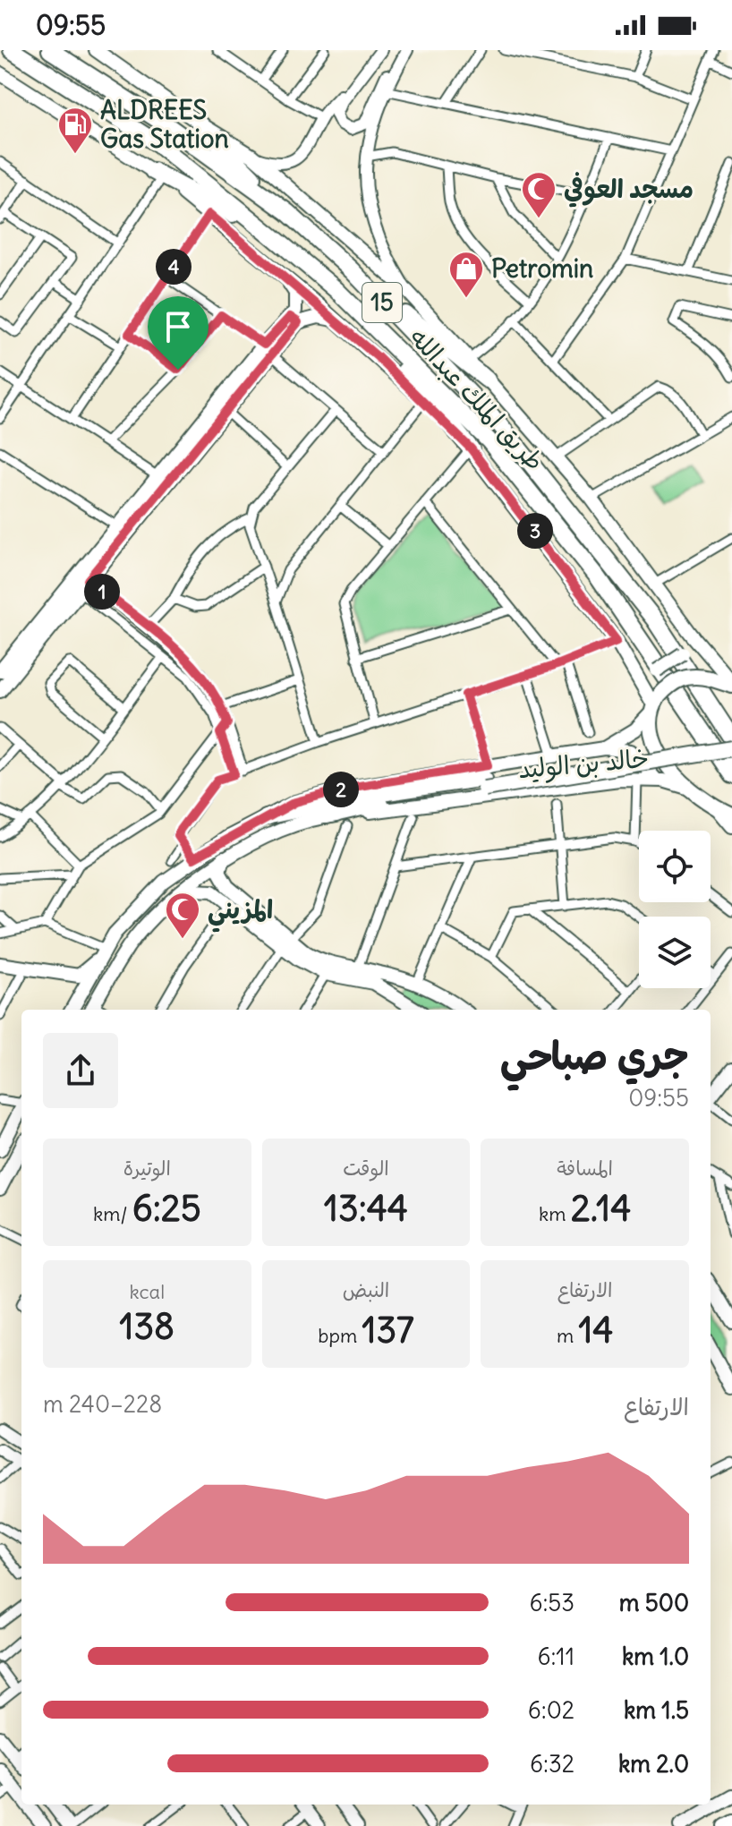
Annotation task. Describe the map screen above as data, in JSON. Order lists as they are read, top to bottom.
{
  "streets": {
    "highway": ["15", "طريق الملك عبدالله", "خالد بن الوليد"]
  },
  "places": {
    "fuel station": ["ALDREES Gas Station"],
    "mosque": ["مسجد العوفي", "المزيني"],
    "shop": ["Petromin"]
  },
  "page": {
    "status": "09:55",
    "pins": [
      "4",
      "3",
      "1",
      "2"
    ],
    "heading": ["جري صباحي", "09:55"],
    "stats": [
      ["المسافة", "2.14 km"],
      ["الوقت", "13:44"],
      ["الوتيرة", "6:25 /km"],
      ["الارتفاع", "14 m"],
      ["النبض", "137 bpm"],
      ["kcal", "138"]
    ],
    "chart": ["الارتفاع", "228–240 m"],
    "list": [
      {
        "name": "500 m",
        "note": "6:53"
      },
      {
        "name": "1.0 km",
        "note": "6:11"
      },
      {
        "name": "1.5 km",
        "note": "6:02"
      },
      {
        "name": "2.0 km",
        "note": "6:32"
      }
    ]
  }
}
